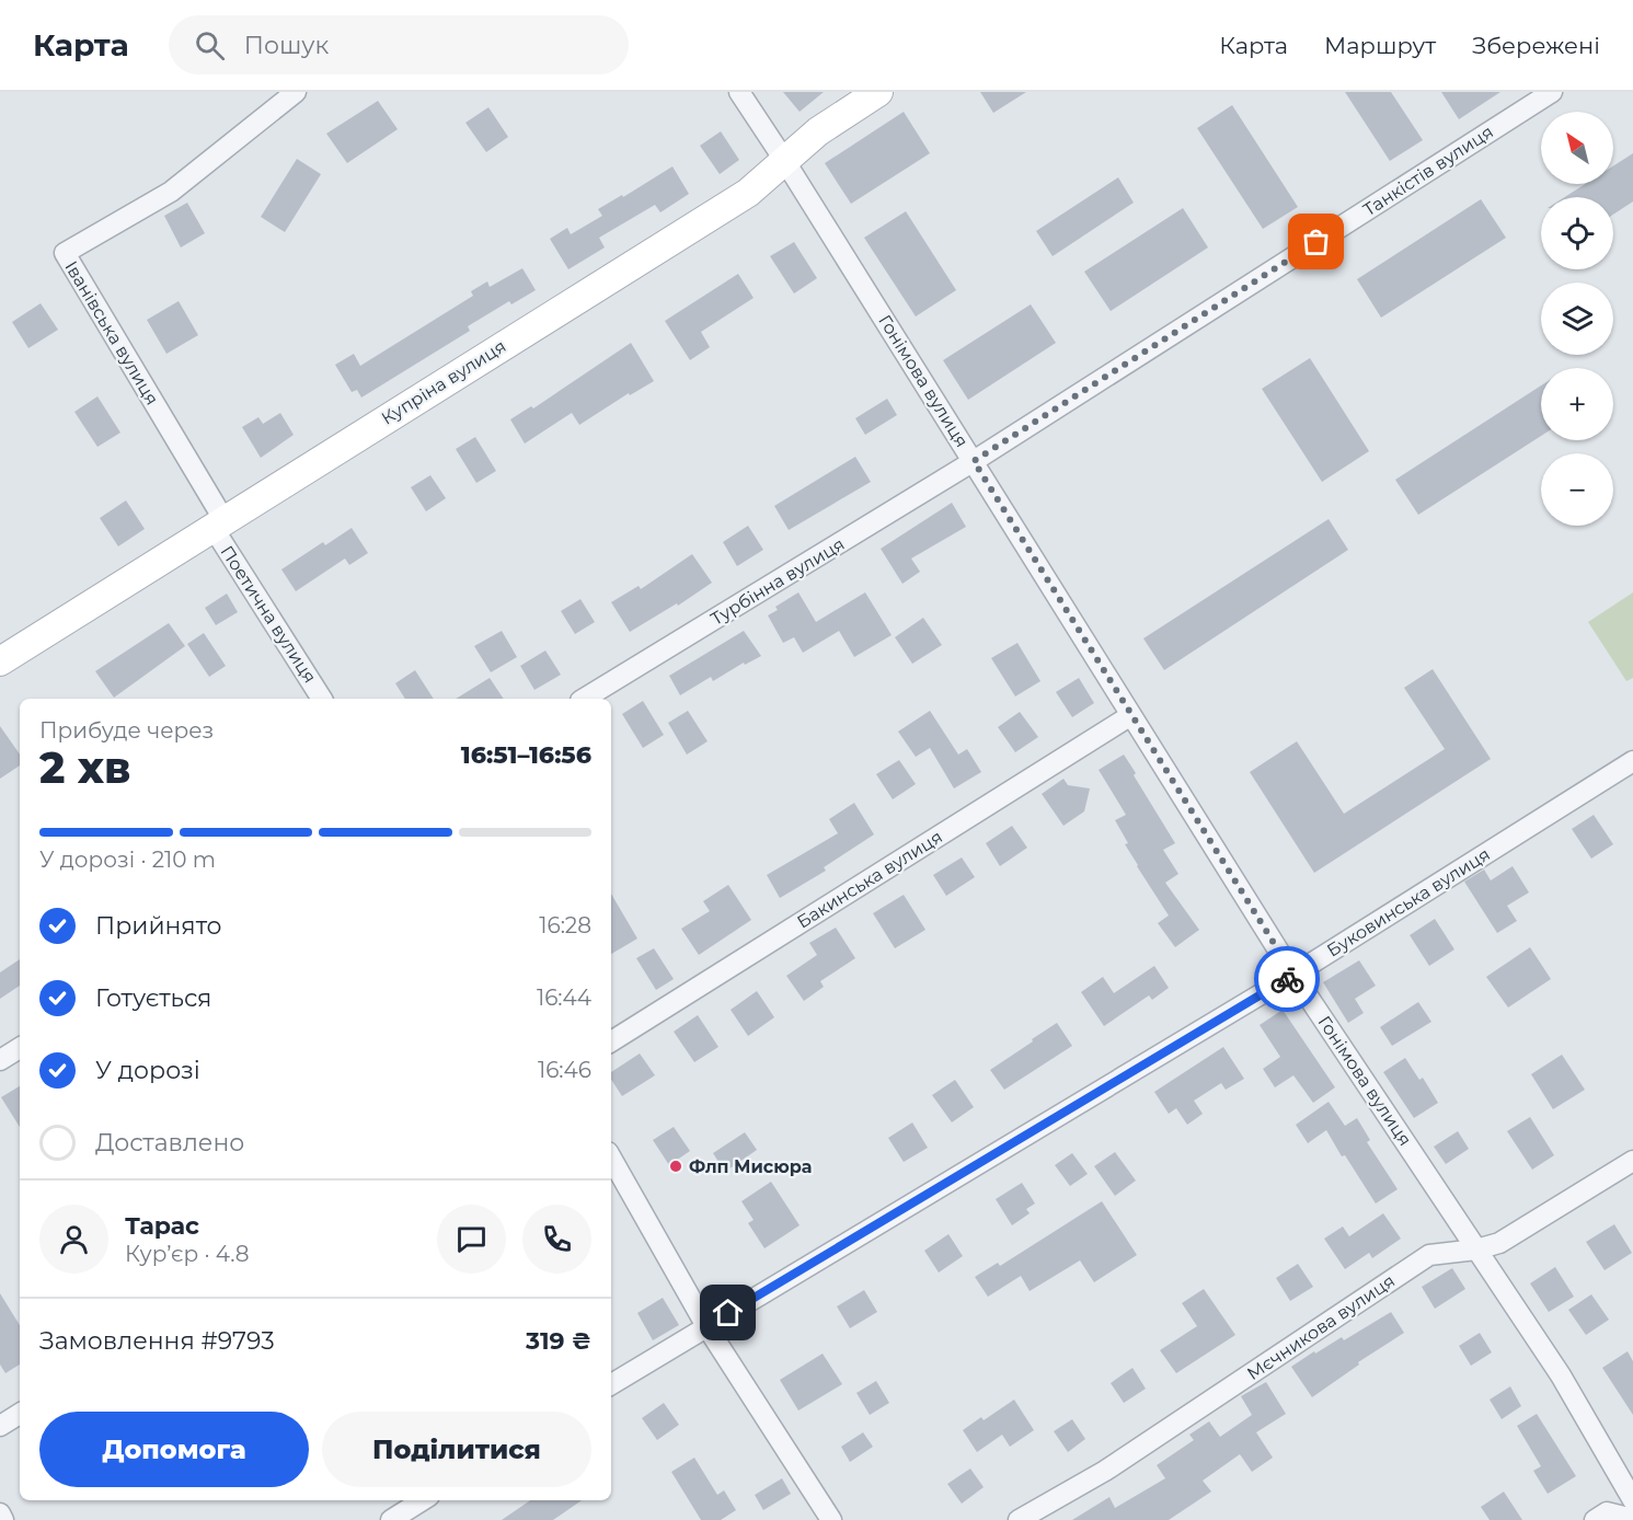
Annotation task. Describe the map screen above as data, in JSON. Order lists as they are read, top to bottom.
{
  "streets": {
    "main road": ["Купріна вулиця"],
    "street": [
      "Танкістів вулиця",
      "Іванівська вулиця",
      "Гонімова вулиця",
      "Турбінна вулиця",
      "Поетична вулиця",
      "Бакинська вулиця",
      "Буковинська вулиця",
      "Мєчникова вулиця"
    ]
  },
  "crossings": [
    ["Танкістів вулиця", "Гонімова вулиця"],
    ["Танкістів вулиця", "Турбінна вулиця"],
    ["Іванівська вулиця", "Купріна вулиця"],
    ["Іванівська вулиця", "Поетична вулиця"],
    ["Гонімова вулиця", "Купріна вулиця"],
    ["Гонімова вулиця", "Турбінна вулиця"],
    ["Гонімова вулиця", "Бакинська вулиця"],
    ["Гонімова вулиця", "Буковинська вулиця"],
    ["Гонімова вулиця", "Мєчникова вулиця"],
    ["Купріна вулиця", "Поетична вулиця"]
  ],
  "places": ["Флп Мисюра"],
  "north": "top left",
  "page": {
    "header": "Карта",
    "search": "Пошук",
    "nav": ["Карта", "Маршрут", "Збережені"],
    "map_buttons": ["+", "−"],
    "heading": ["2 хв", "Прибуде через", "16:51–16:56"],
    "panel": [
      "Тарас",
      "Кур’єр · 4.8",
      "Замовлення #9793",
      "319 ₴"
    ],
    "bar": "У дорозі · 210 m",
    "list": [
      ["Прийнято", "16:28"],
      ["Готується", "16:44"],
      ["У дорозі", "16:46"],
      "Доставлено"
    ],
    "buttons": ["Допомога", "Поділитися"]
  }
}
